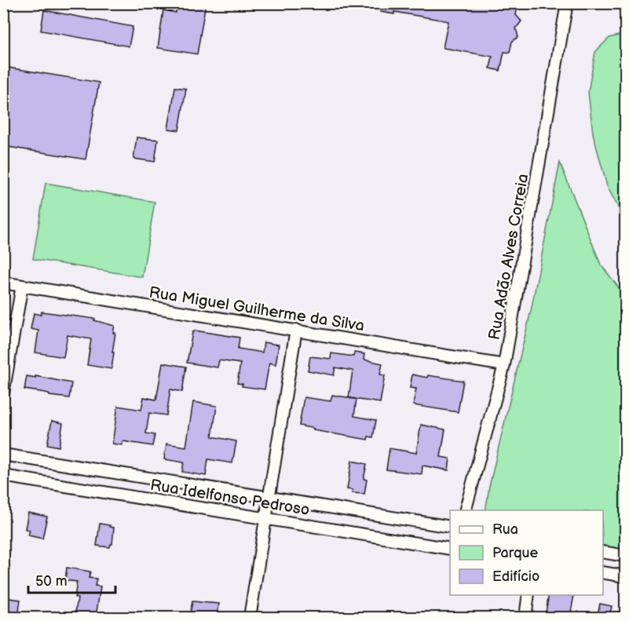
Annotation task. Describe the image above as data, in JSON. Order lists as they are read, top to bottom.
{
  "streets": {
    "street": ["Rua Adão Alves Correia", "Rua Miguel Guilherme da Silva", "Rua Idelfonso Pedroso"]
  },
  "crossings": [
    ["Rua Adão Alves Correia", "Rua Miguel Guilherme da Silva"]
  ],
  "legend": ["Rua", "Parque", "Edifício"],
  "scale_bar": "50 m"
}
